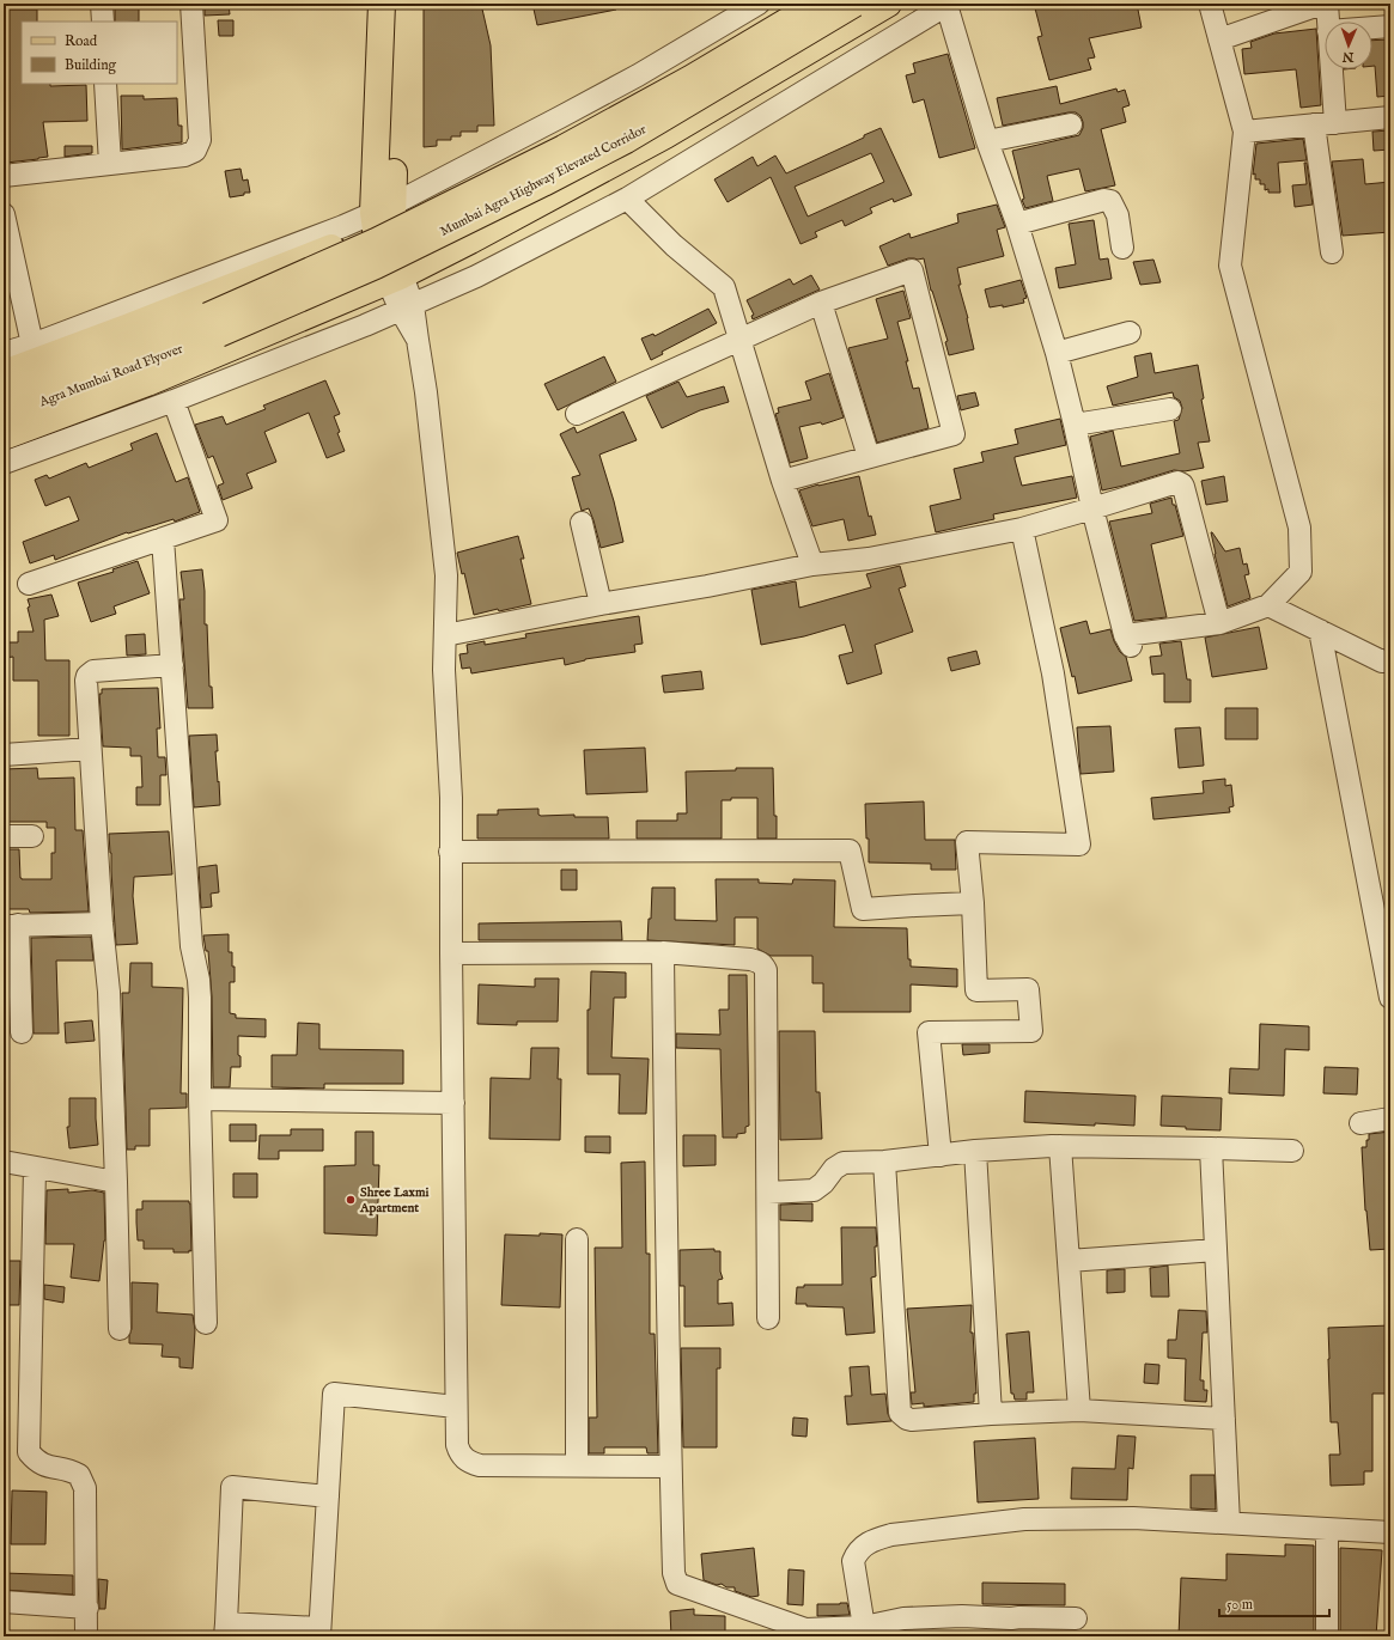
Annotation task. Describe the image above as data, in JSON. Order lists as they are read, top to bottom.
{
  "streets": {
    "main road": ["Mumbai Agra Highway Elevated Corridor", "Agra Mumbai Road Flyover"]
  },
  "crossings": [
    ["Mumbai Agra Highway Elevated Corridor", "Agra Mumbai Road Flyover"]
  ],
  "places": ["Shree Laxmi Apartment"],
  "legend": ["Road", "Building"],
  "scale_bar": "50 m",
  "north": "bottom"
}
